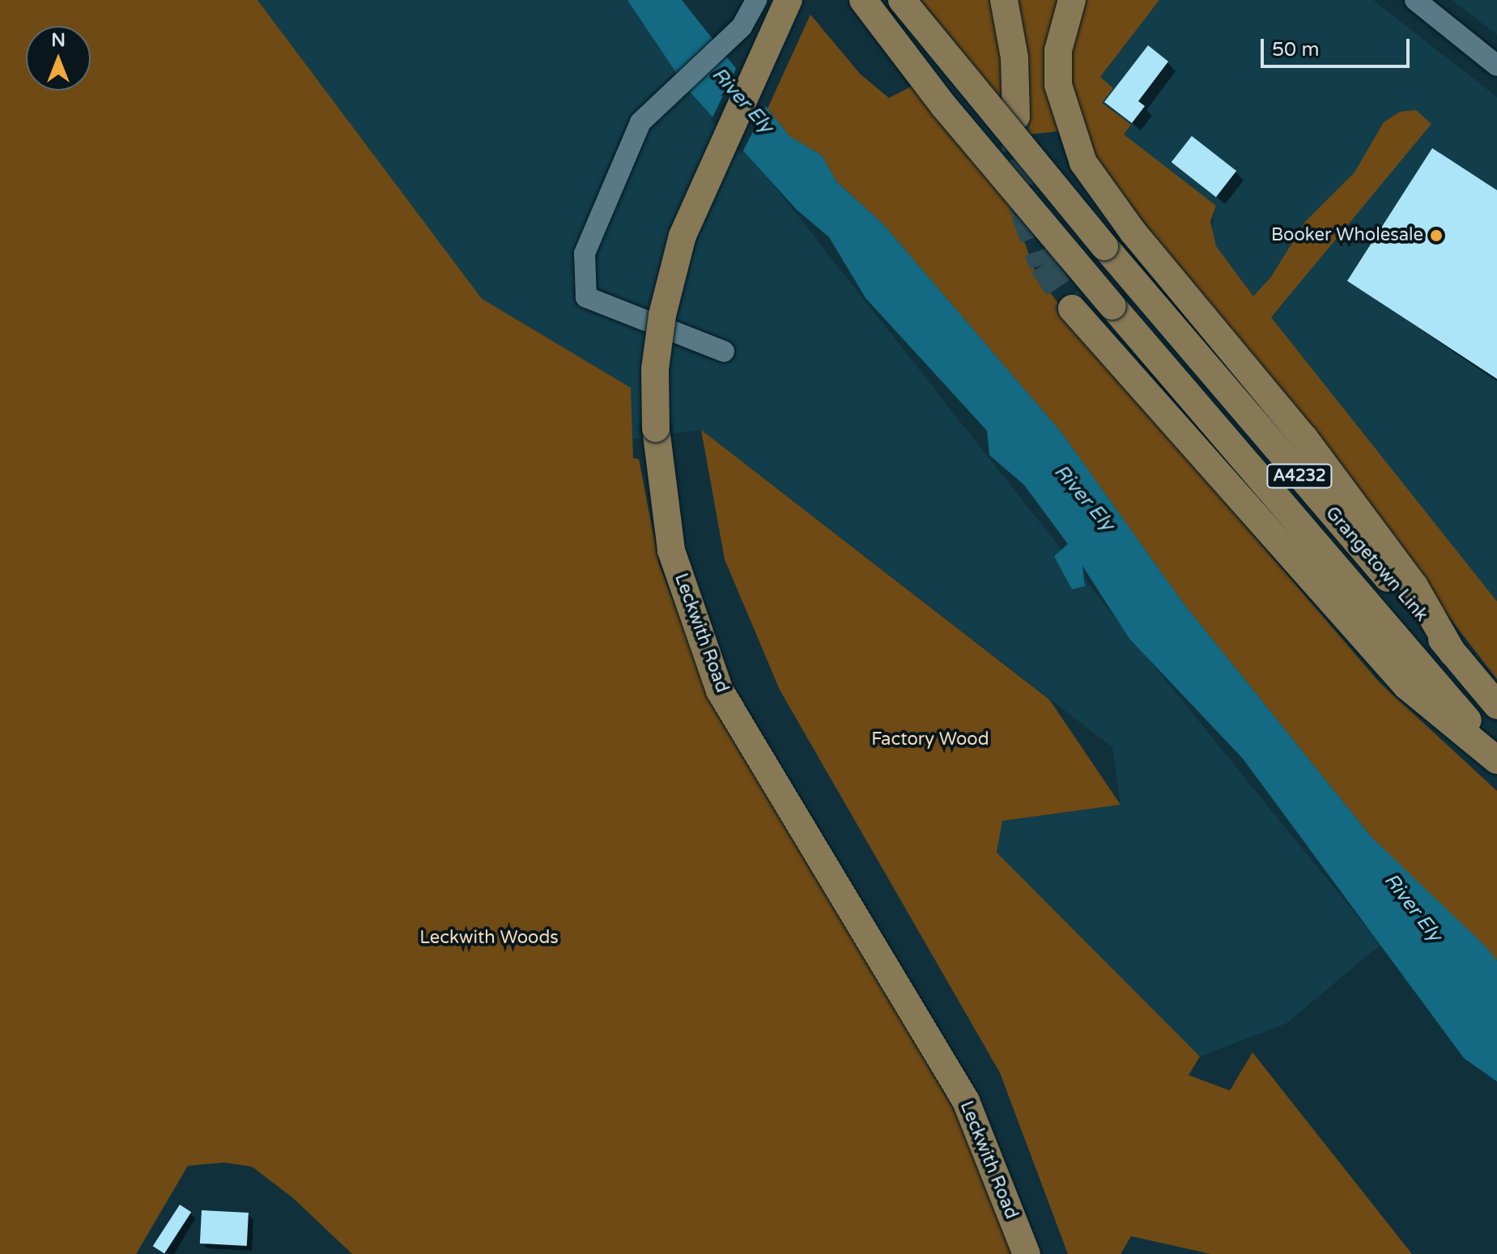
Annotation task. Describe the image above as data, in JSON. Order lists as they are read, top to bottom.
{
  "streets": {
    "main road": ["A4232", "Grangetown Link", "Leckwith Road"]
  },
  "water": ["River Ely"],
  "parks": ["Factory Wood", "Leckwith Woods"],
  "places": ["Booker Wholesale"],
  "scale_bar": "50 m",
  "north": "top"
}
